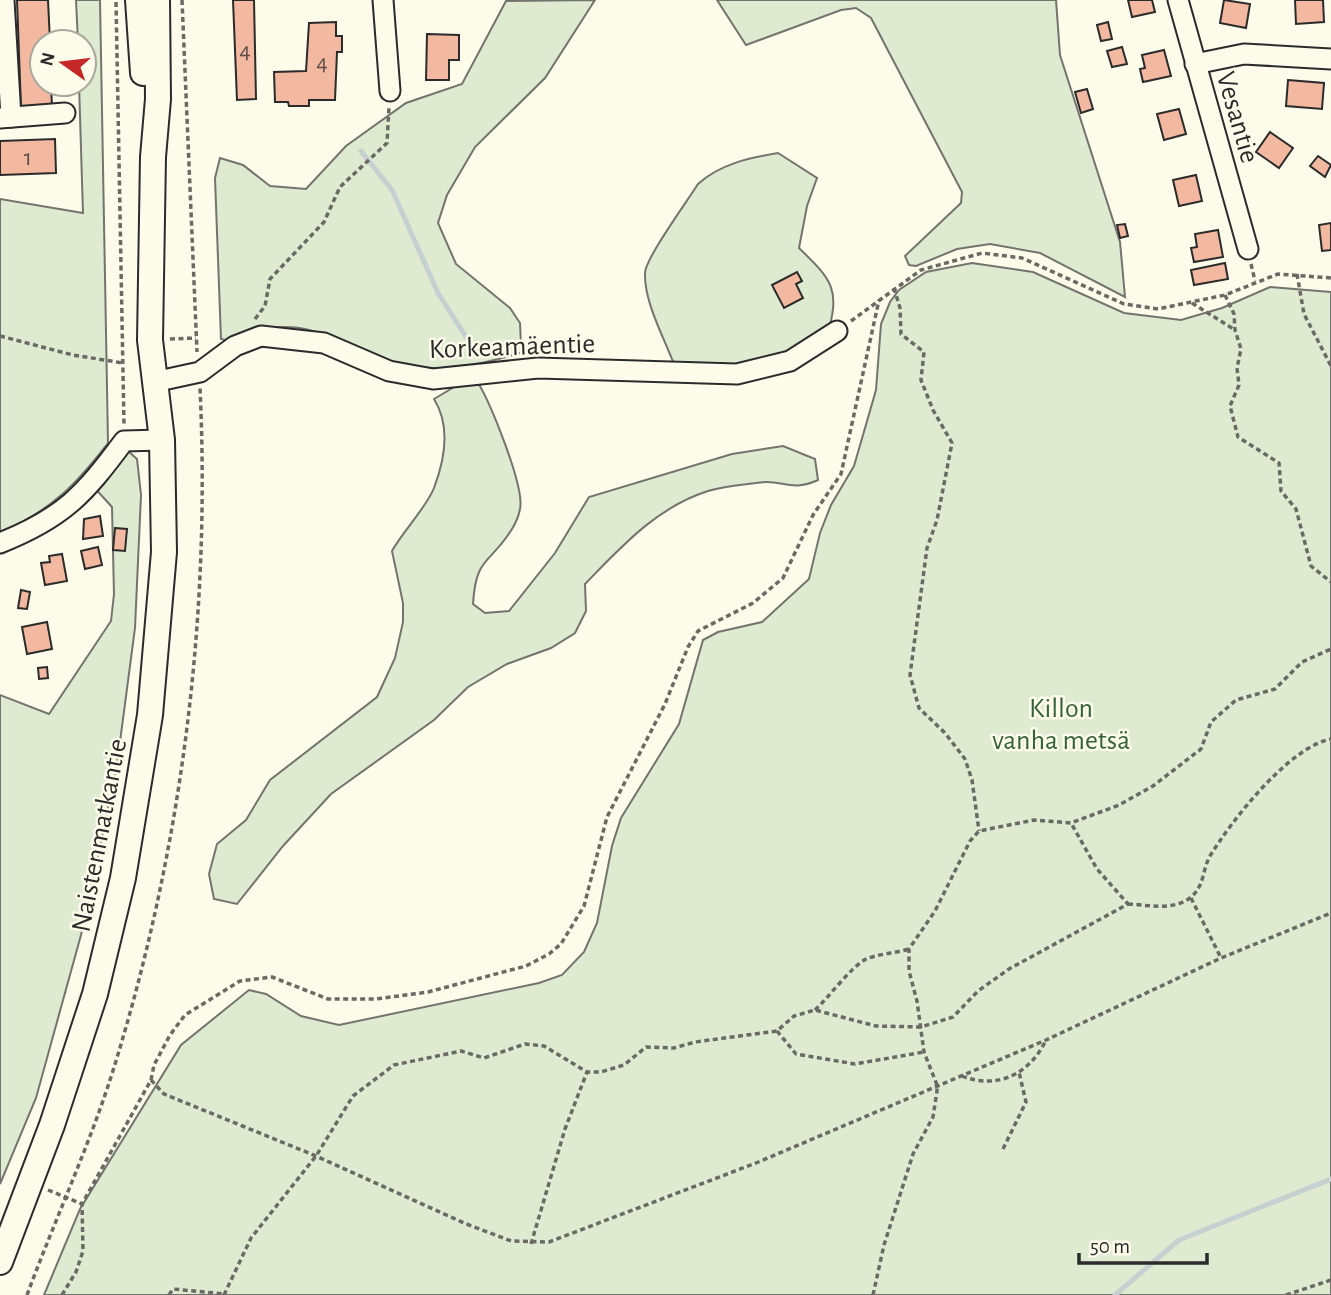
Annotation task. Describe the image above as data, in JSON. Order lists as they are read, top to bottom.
{
  "streets": {
    "main road": ["Naistenmatkantie"],
    "street": ["Vesantie", "Korkeamäentie"]
  },
  "crossings": [
    ["Korkeamäentie", "Naistenmatkantie"]
  ],
  "parks": ["Killon vanha metsä"],
  "house_numbers": ["4", "4", "1"],
  "scale_bar": "50 m",
  "north": "left"
}
